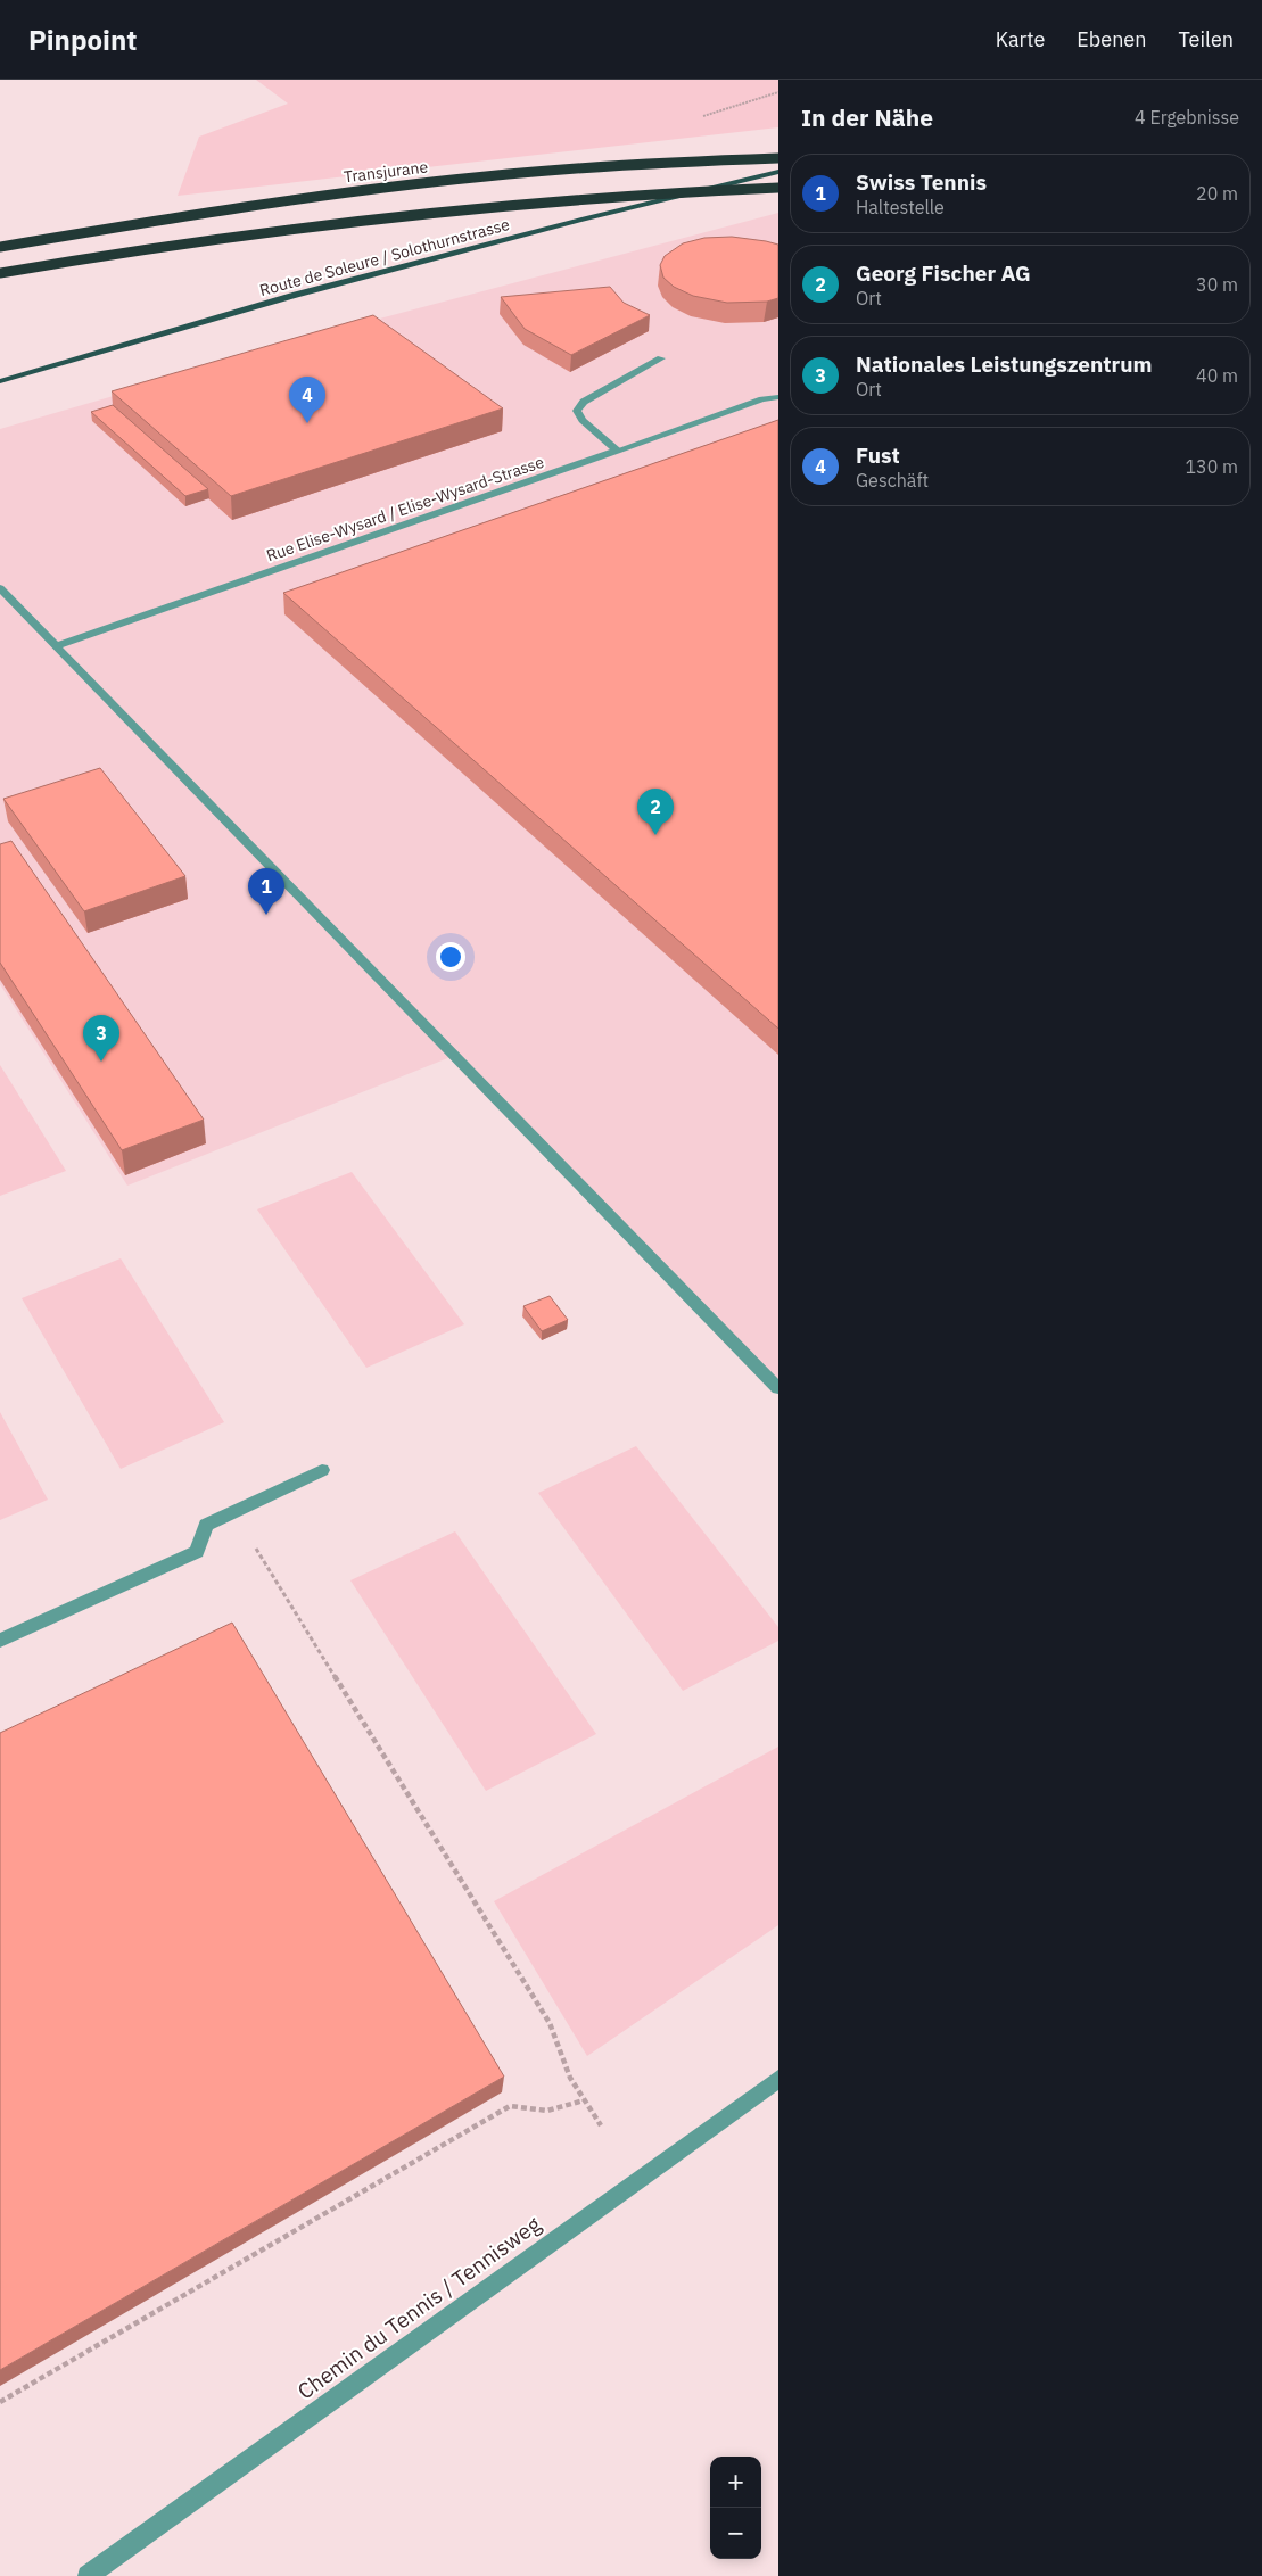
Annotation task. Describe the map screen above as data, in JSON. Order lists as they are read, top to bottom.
{
  "streets": {
    "highway": ["Transjurane"],
    "main road": ["Route de Soleure / Solothurnstrasse"],
    "street": ["Rue Elise-Wysard / Elise-Wysard-Strasse", "Chemin du Tennis / Tennisweg"]
  },
  "page": {
    "header": "Pinpoint",
    "nav": ["Karte", "Ebenen", "Teilen"],
    "heading": ["In der Nähe", "4 Ergebnisse"],
    "list": [
      {
        "mark": "1",
        "name": "Swiss Tennis",
        "note": "Haltestelle",
        "value": "20 m"
      },
      {
        "mark": "2",
        "name": "Georg Fischer AG",
        "note": "Ort",
        "value": "30 m"
      },
      {
        "mark": "3",
        "name": "Nationales Leistungszentrum",
        "note": "Ort",
        "value": "40 m"
      },
      {
        "mark": "4",
        "name": "Fust",
        "note": "Geschäft",
        "value": "130 m"
      }
    ],
    "pins": [
      "4",
      "2",
      "1",
      "3"
    ],
    "map_buttons": ["+", "−"]
  }
}
